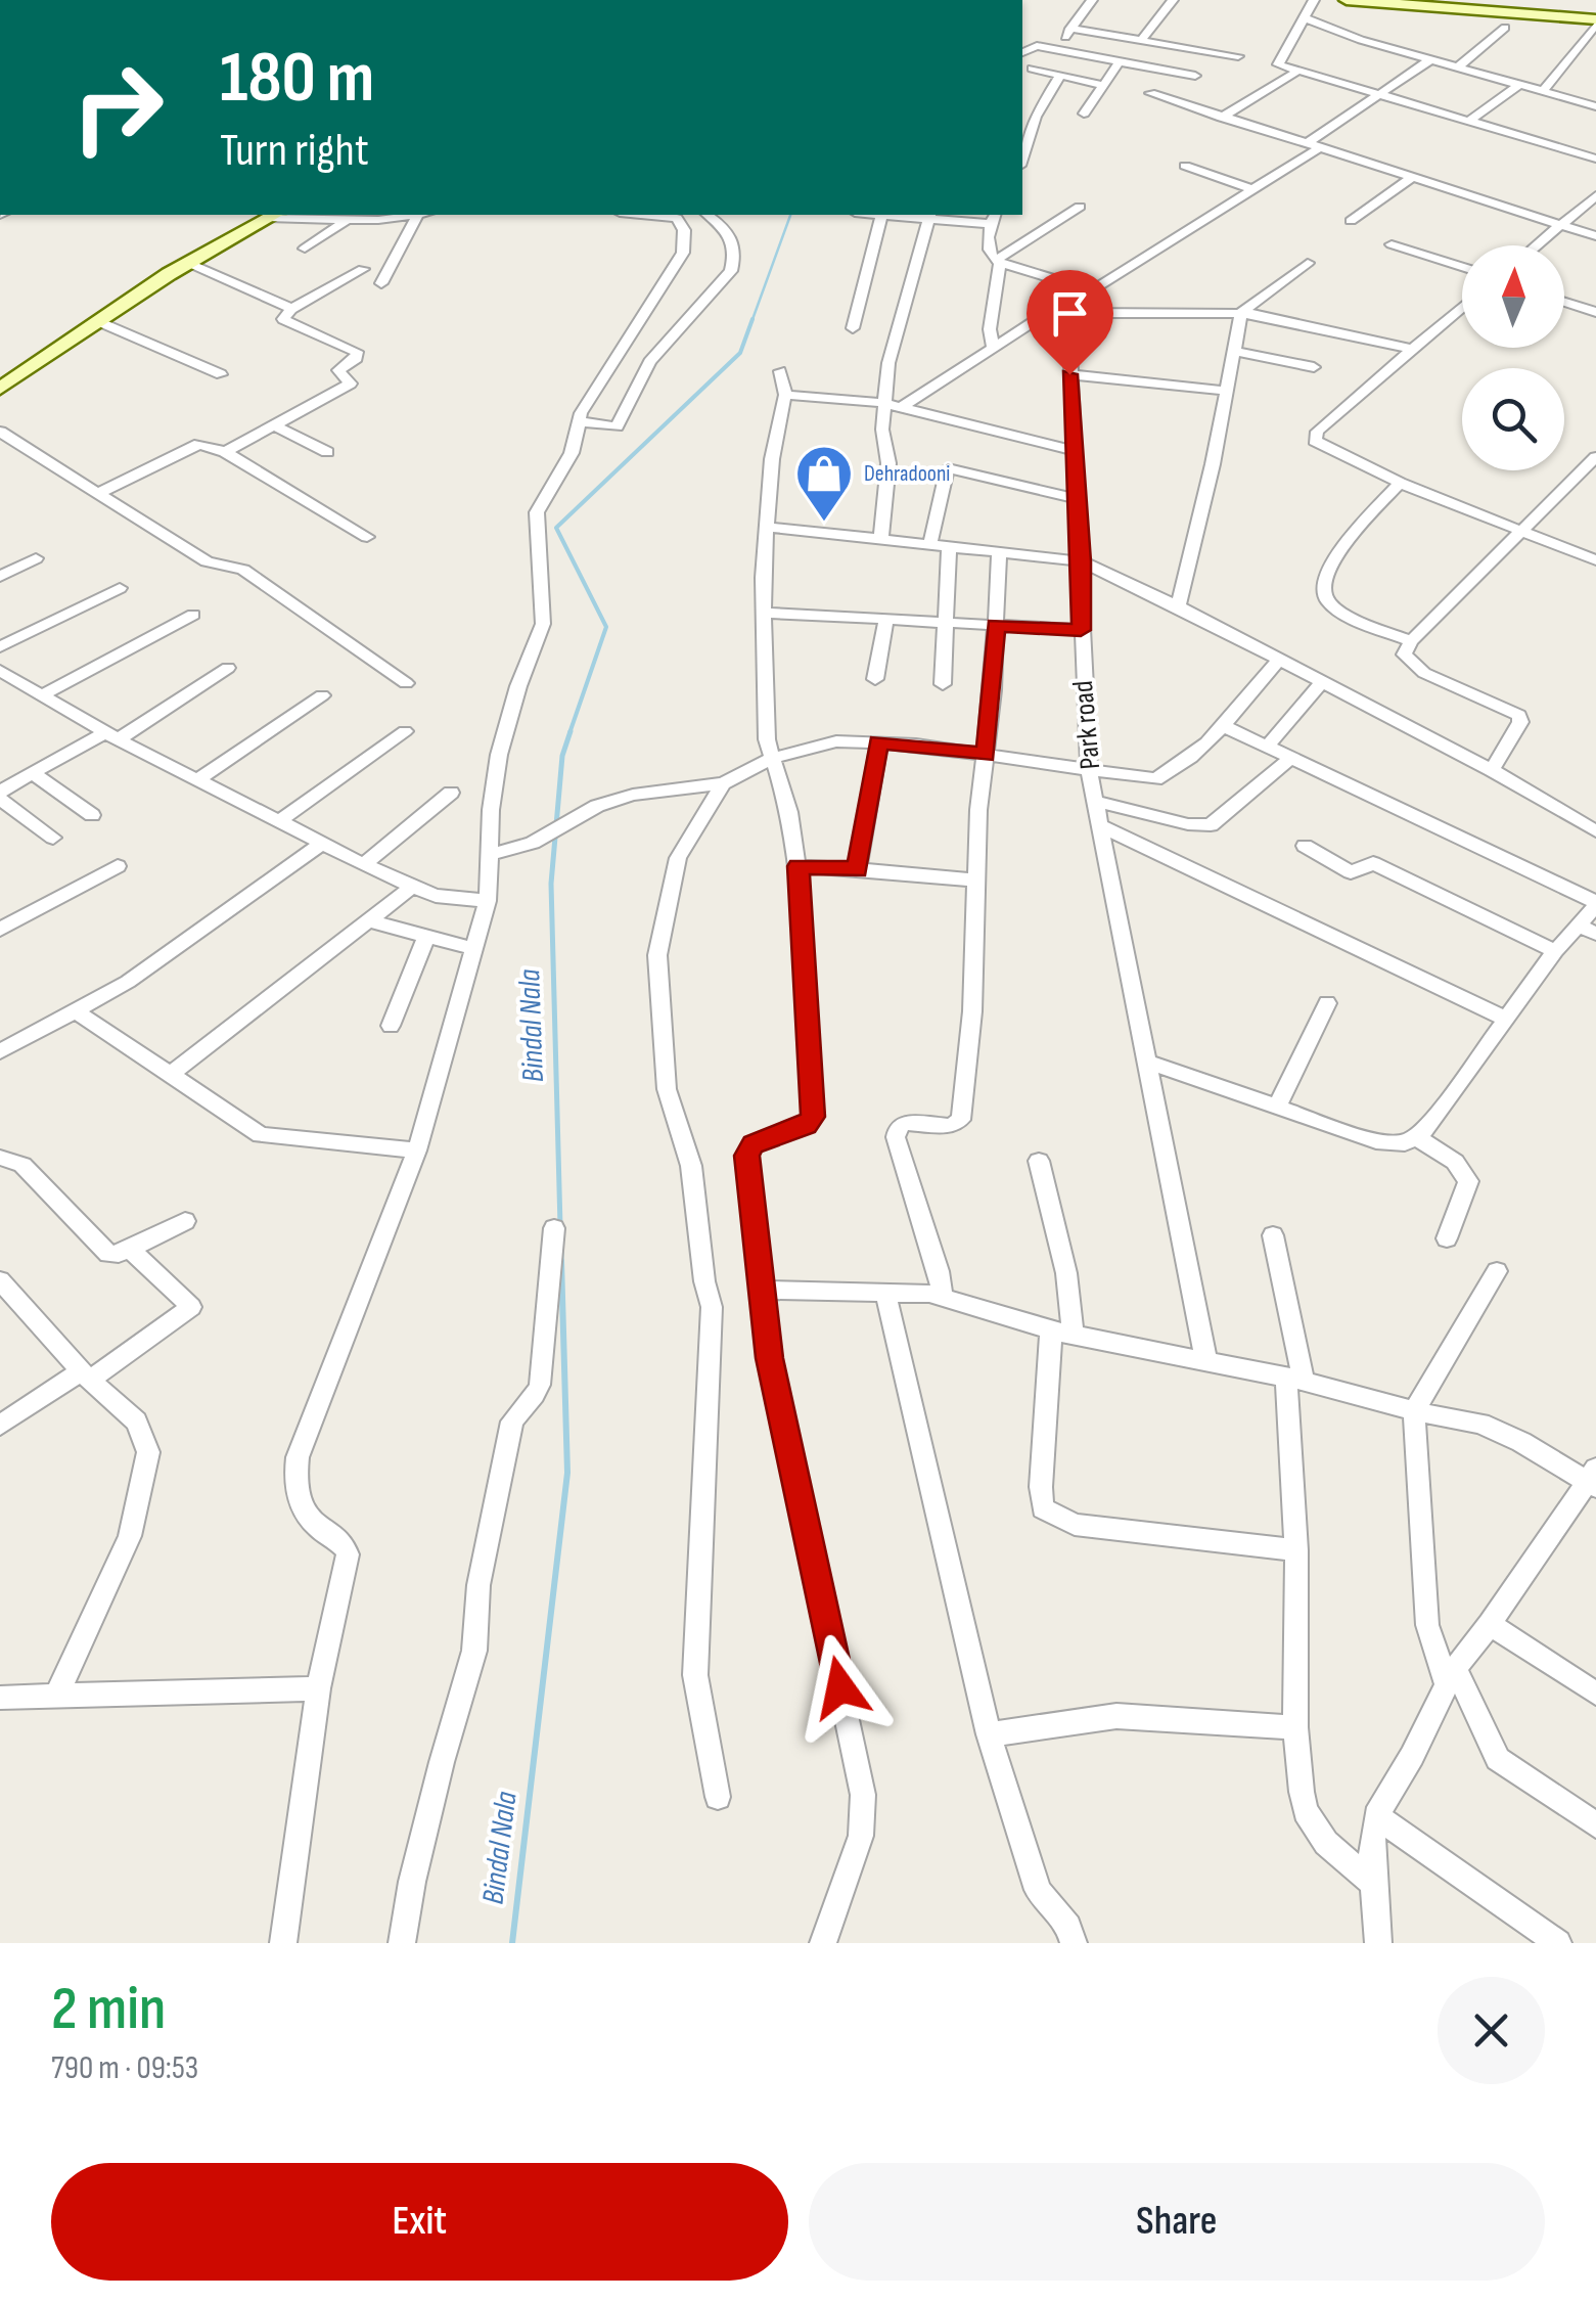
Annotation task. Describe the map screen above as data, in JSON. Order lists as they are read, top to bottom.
{
  "streets": {
    "street": ["Park road"]
  },
  "water": ["Bindal Nala"],
  "places": {
    "shop": ["Dehradooni"]
  },
  "north": "top",
  "page": {
    "turn": ["180 m", "Turn right"],
    "heading": ["2 min", "790 m · 09:53"],
    "buttons": ["Exit", "Share"]
  }
}
